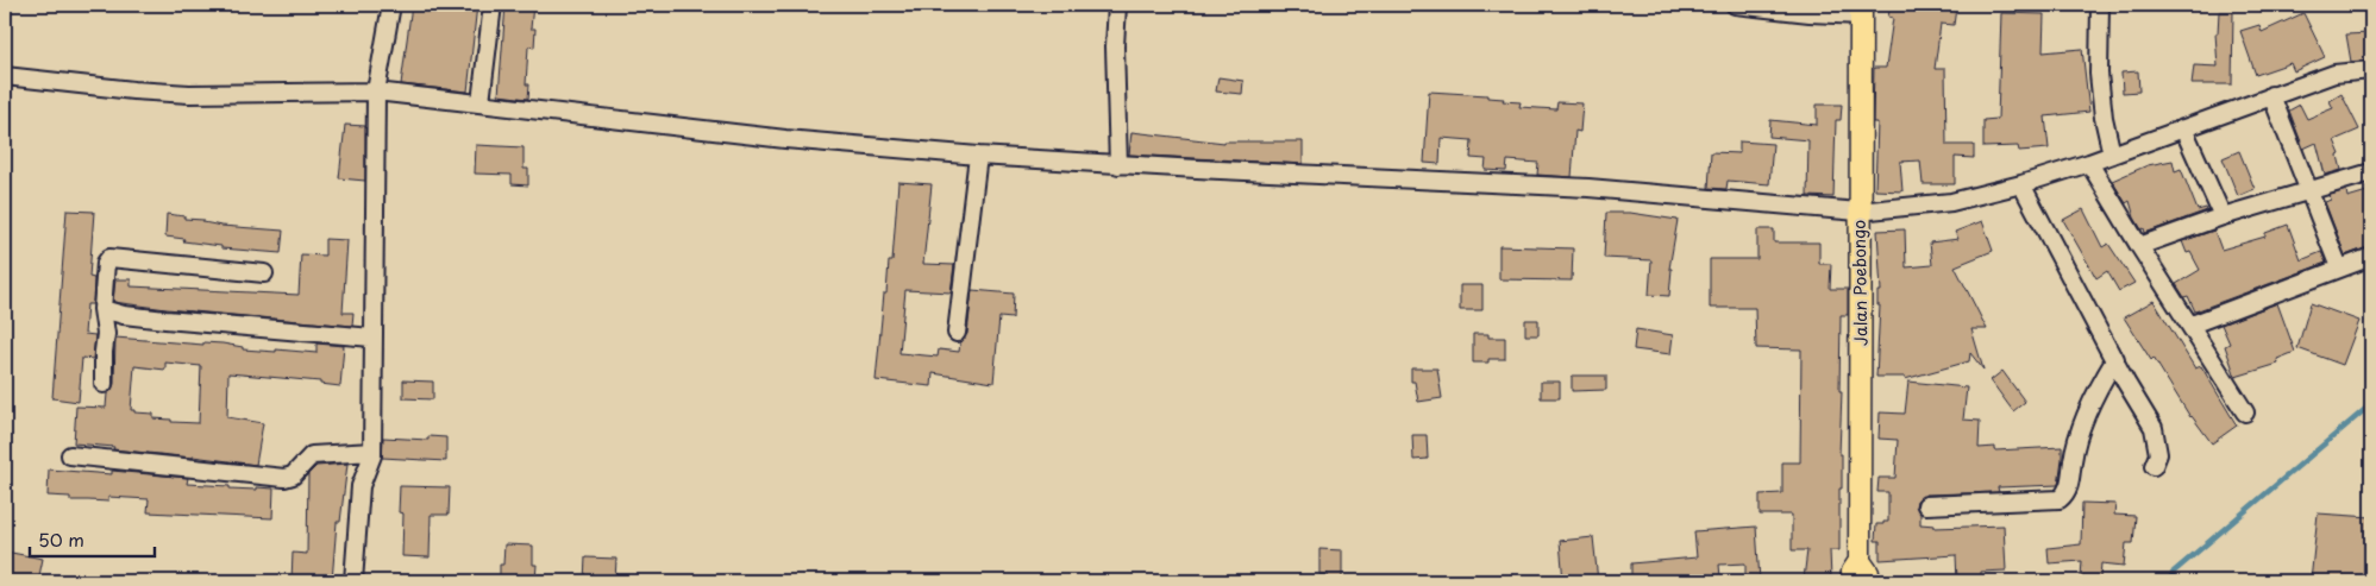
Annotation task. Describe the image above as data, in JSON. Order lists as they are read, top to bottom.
{
  "streets": {
    "main road": ["Jalan Poebongo"]
  },
  "scale_bar": "50 m"
}
